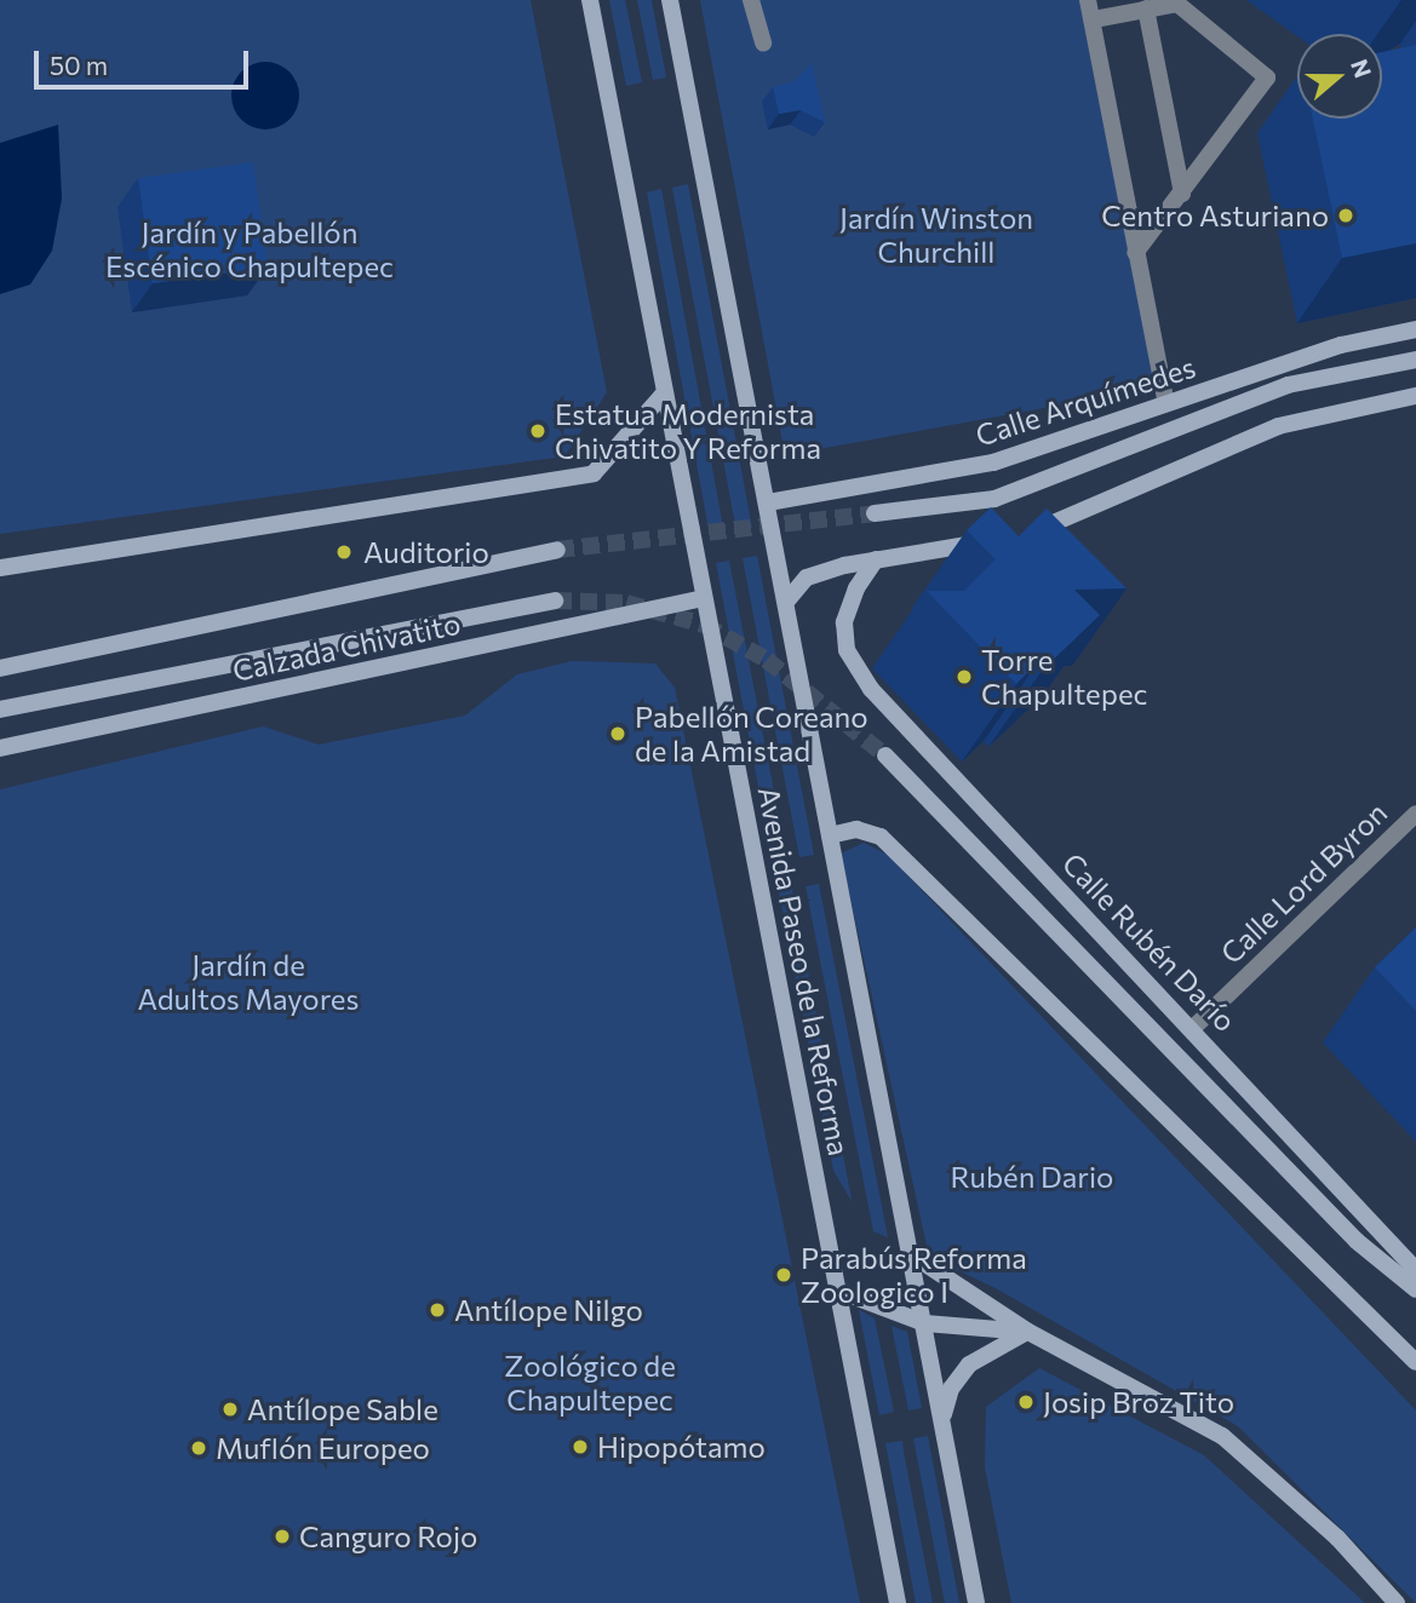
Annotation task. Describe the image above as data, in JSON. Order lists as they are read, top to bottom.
{
  "streets": {
    "main road": [
      "Calle Arquímedes",
      "Calzada Chivatito",
      "Calle Rubén Darío",
      "Avenida Paseo de la Reforma"
    ],
    "street": ["Calle Lord Byron"]
  },
  "crossings": [
    ["Calle Arquímedes", "Avenida Paseo de la Reforma"],
    ["Calzada Chivatito", "Avenida Paseo de la Reforma"],
    ["Calle Lord Byron", "Calle Rubén Darío"]
  ],
  "parks": [
    "Jardín Winston Churchill",
    "Jardín y Pabellón Escénico Chapultepec",
    "Jardín de Adultos Mayores",
    "Rubén Dario",
    "Zoológico de Chapultepec"
  ],
  "places": [
    "Centro Asturiano",
    "Estatua Modernista Chivatito Y Reforma",
    "Auditorio",
    "Torre Chapultepec",
    "Pabellón Coreano de la Amistad",
    "Parabús Reforma Zoologico I",
    "Antílope Nilgo",
    "Josip Broz Tito",
    "Antílope Sable",
    "Hipopótamo",
    "Muflón Europeo",
    "Canguro Rojo"
  ],
  "scale_bar": "50 m",
  "north": "right"
}
